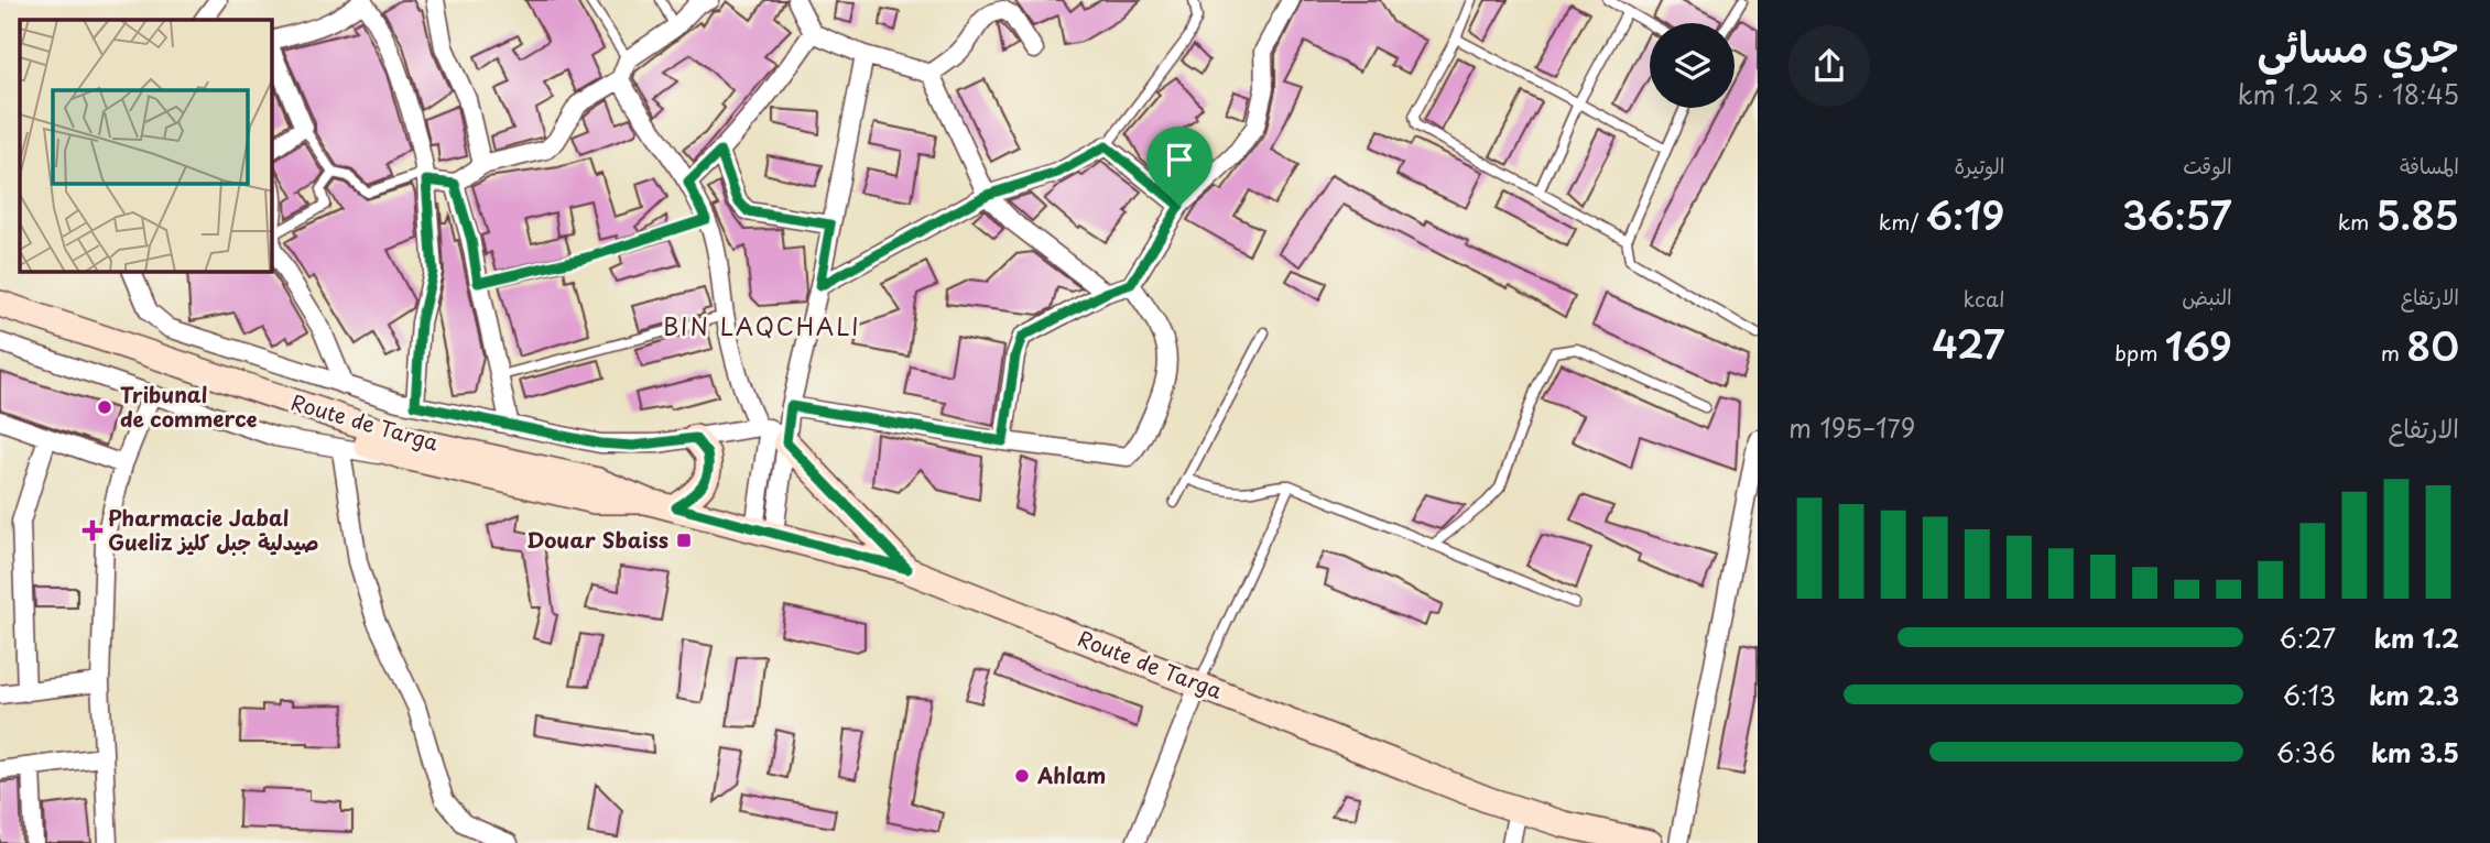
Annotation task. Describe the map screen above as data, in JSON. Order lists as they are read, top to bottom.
{
  "streets": {
    "main road": ["Route de Targa"]
  },
  "districts": ["BIN LAQCHALI"],
  "places": {
    "other": ["Tribunal de commerce", "Ahlam"],
    "health": ["Pharmacie Jabal Gueliz صيدلية جبل كليز"],
    "transit": ["Douar Sbaiss"]
  },
  "page": {
    "heading": ["جري مسائي", "18:45 · 5 × 1.2 km"],
    "stats": [
      ["المسافة", "5.85 km"],
      ["الوقت", "36:57"],
      ["الوتيرة", "6:19 /km"],
      ["الارتفاع", "80 m"],
      ["النبض", "169 bpm"],
      ["kcal", "427"]
    ],
    "chart": ["الارتفاع", "179–195 m"],
    "list": [
      {
        "name": "1.2 km",
        "note": "6:27"
      },
      {
        "name": "2.3 km",
        "note": "6:13"
      },
      {
        "name": "3.5 km",
        "note": "6:36"
      }
    ]
  }
}
